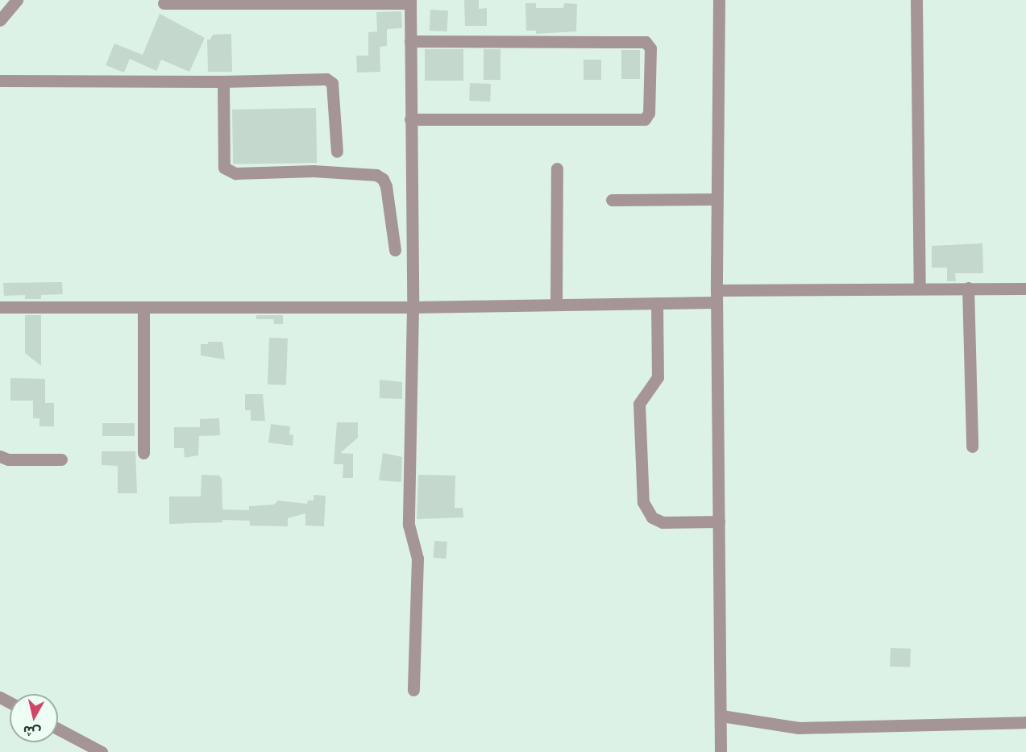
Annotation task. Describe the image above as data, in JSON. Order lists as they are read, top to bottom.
{
  "north": "bottom"
}
